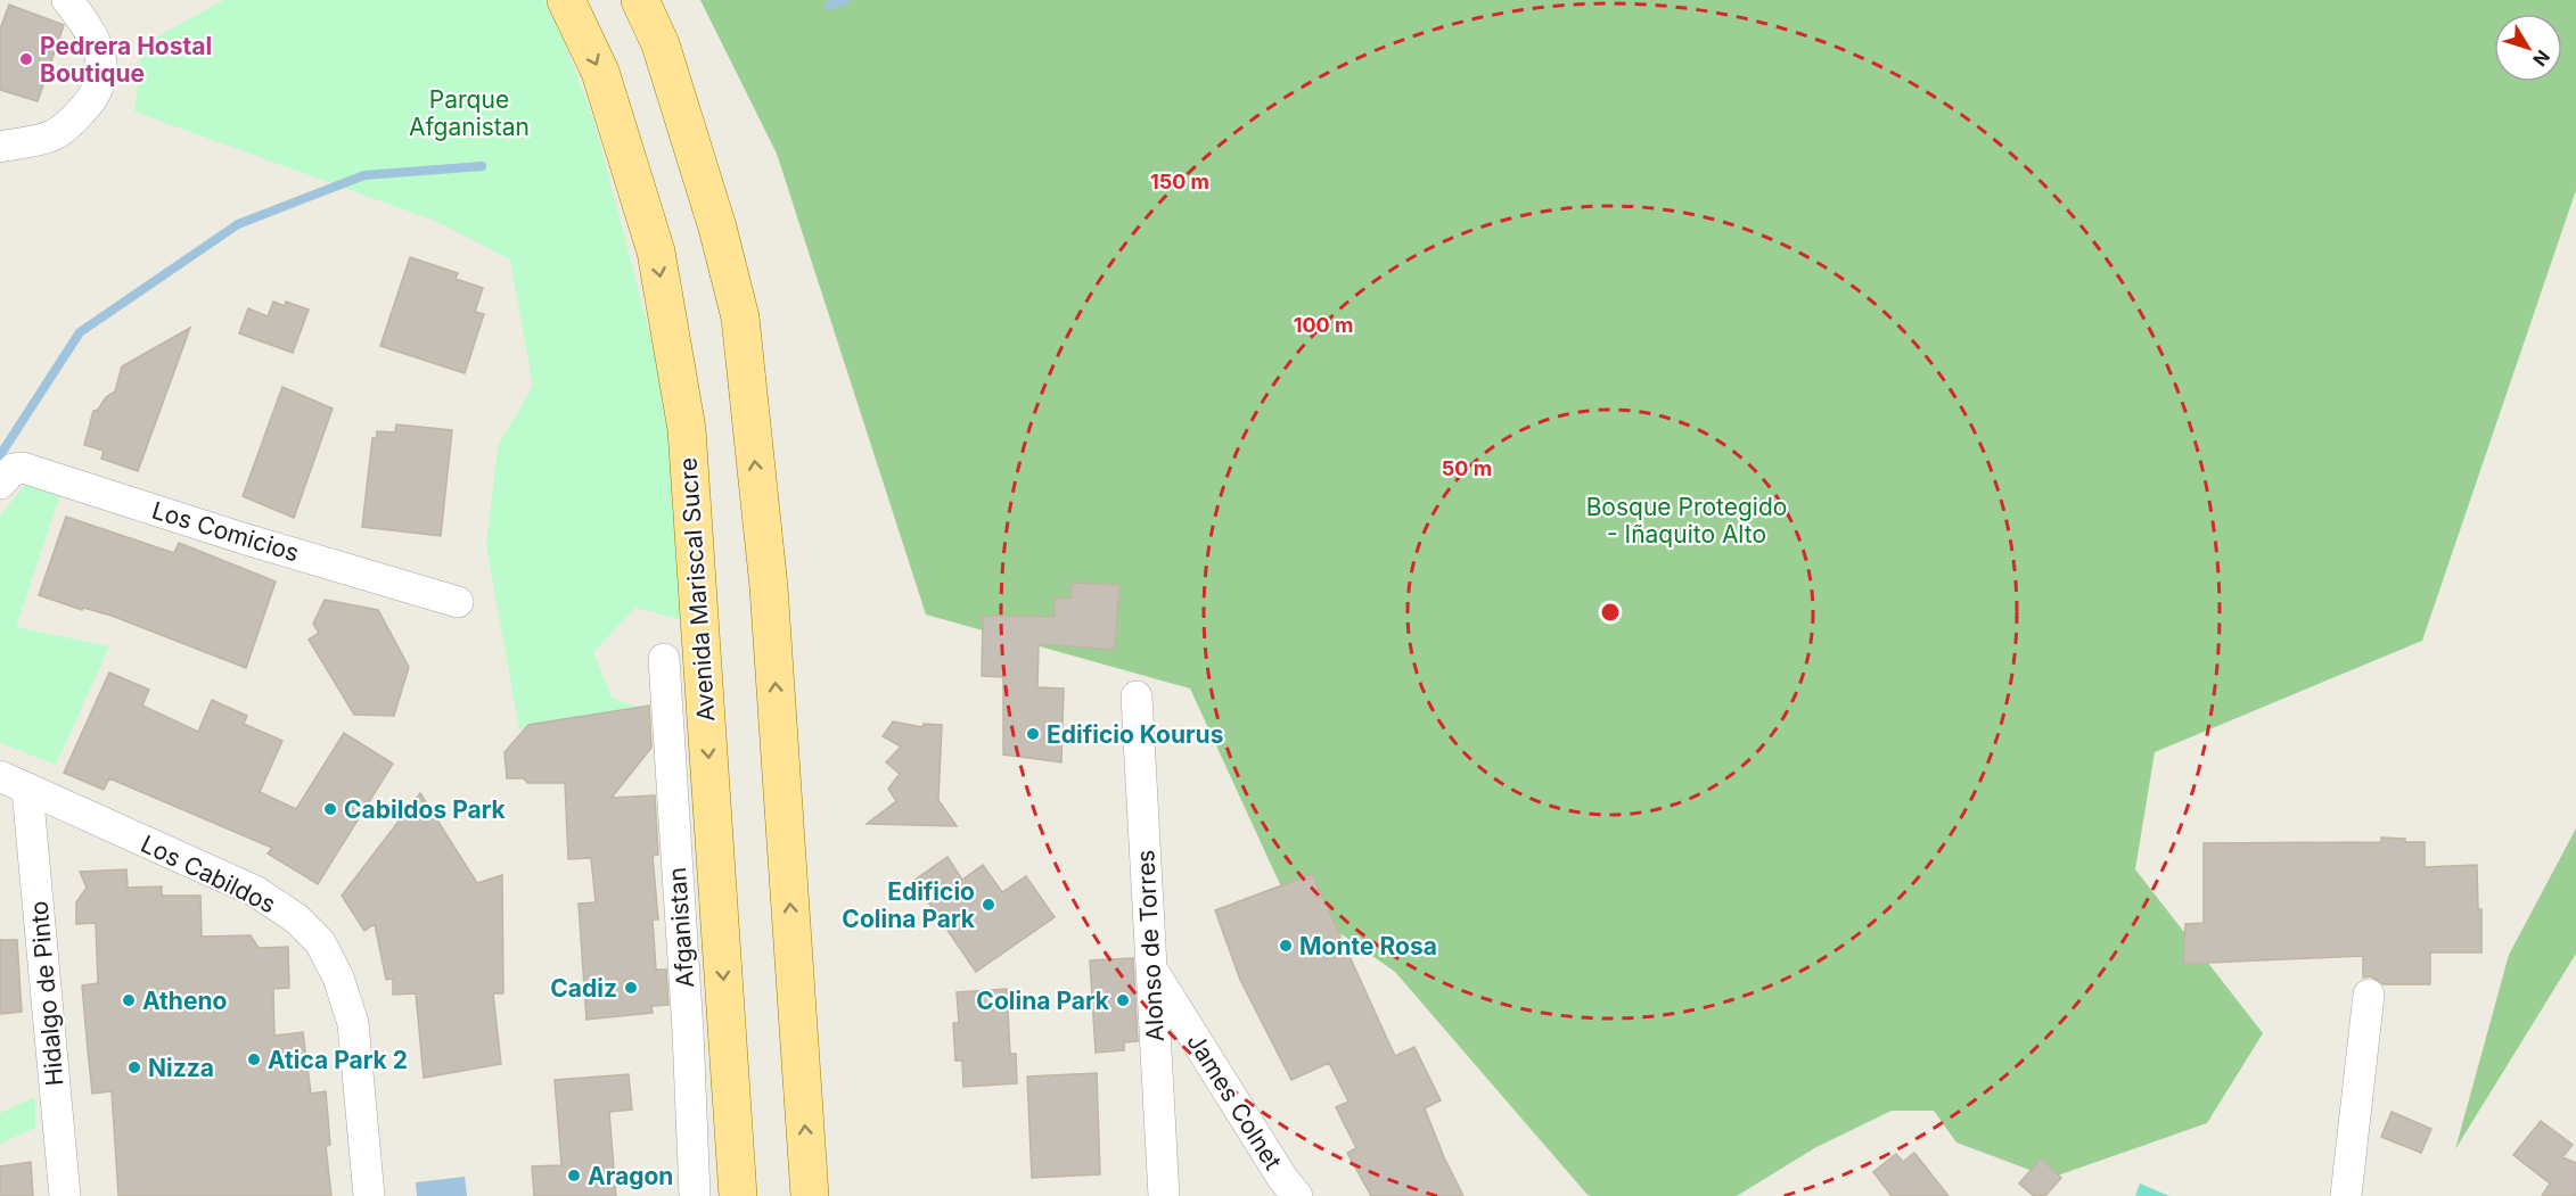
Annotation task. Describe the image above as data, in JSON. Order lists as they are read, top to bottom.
{
  "streets": {
    "main road": ["Avenida Mariscal Sucre"],
    "street": [
      "Los Comicios",
      "Los Cabildos",
      "Afganistan",
      "Alonso de Torres",
      "Hidalgo de Pinto",
      "James Colnet"
    ]
  },
  "crossings": [
    ["Los Cabildos", "Hidalgo de Pinto"],
    ["Alonso de Torres", "James Colnet"]
  ],
  "parks": ["Parque Afganistan", "Bosque Protegido - Iñaquito Alto"],
  "places": [
    "Pedrera Hostal Boutique",
    "Edificio Kourus",
    "Cabildos Park",
    "Edificio Colina Park",
    "Monte Rosa",
    "Cadiz",
    "Atheno",
    "Colina Park",
    "Atica Park 2",
    "Nizza",
    "Aragon"
  ],
  "north": "bottom right",
  "rings": ["150 m", "100 m", "50 m"]
}
